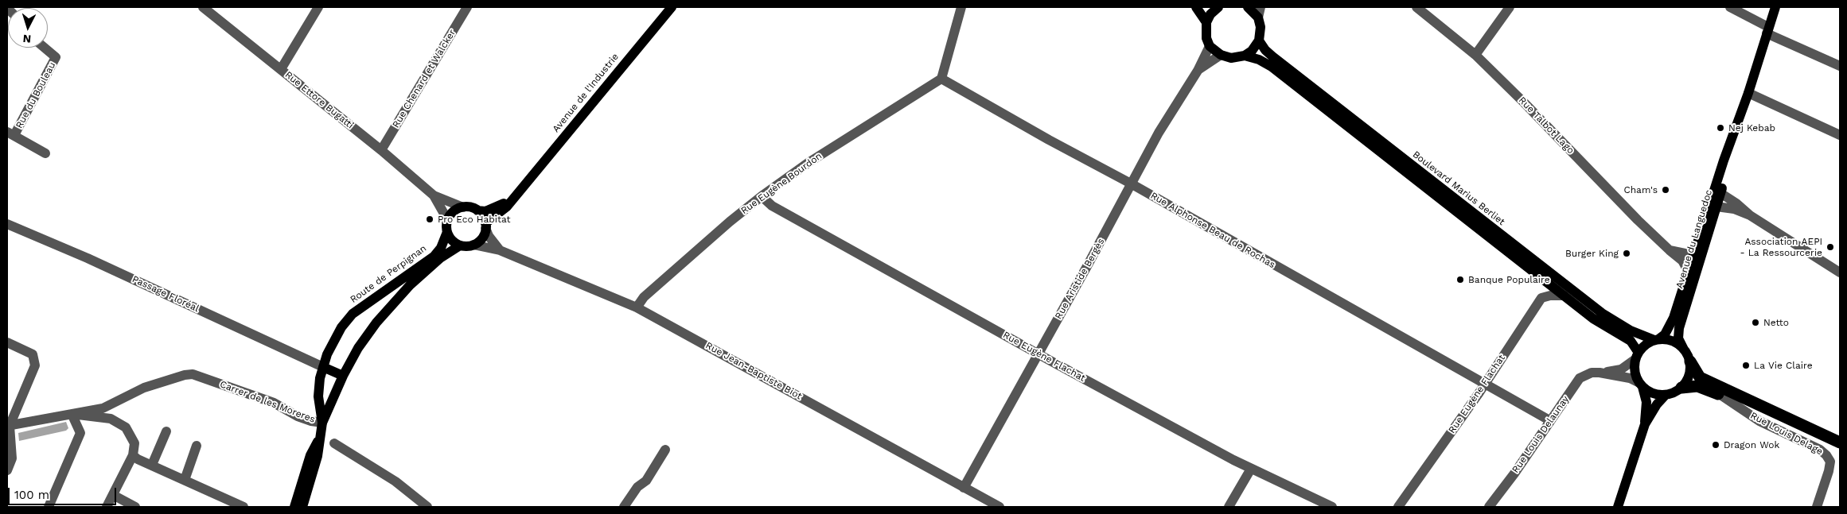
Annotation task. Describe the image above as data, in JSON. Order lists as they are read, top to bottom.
{
  "streets": {
    "main road": [
      "Avenue de l'Industrie",
      "Boulevard Marius Berliet",
      "Avenue du Languedoc",
      "Route de Perpignan"
    ],
    "street": [
      "Rue Chenard et Walcker",
      "Rue du Bouleau",
      "Rue Ettore Bugatti",
      "Rue Talbot Lago",
      "Rue Eugène Bourdon",
      "Rue Alphonse Beau de Rochas",
      "Rue Aristide Bergès",
      "Passage Floréal",
      "Rue Eugène Flachat",
      "Rue Jean-Baptiste Biot",
      "Carrer de les Moreres",
      "Rue Louis Delage",
      "Rue Louis Delaunay"
    ]
  },
  "crossings": [
    ["Rue Chenard et Walcker", "Rue Ettore Bugatti"],
    ["Avenue de l'Industrie", "Rue Ettore Bugatti"],
    ["Avenue de l'Industrie", "Route de Perpignan"],
    ["Avenue de l'Industrie", "Rue Jean-Baptiste Biot"],
    ["Rue Ettore Bugatti", "Route de Perpignan"],
    ["Rue Ettore Bugatti", "Rue Jean-Baptiste Biot"],
    ["Rue Talbot Lago", "Avenue du Languedoc"],
    ["Rue Eugène Bourdon", "Rue Alphonse Beau de Rochas"],
    ["Rue Eugène Bourdon", "Rue Eugène Flachat"],
    ["Rue Eugène Bourdon", "Rue Jean-Baptiste Biot"],
    ["Boulevard Marius Berliet", "Avenue du Languedoc"],
    ["Boulevard Marius Berliet", "Rue Eugène Flachat"],
    ["Boulevard Marius Berliet", "Rue Louis Delaunay"],
    ["Rue Alphonse Beau de Rochas", "Rue Aristide Bergès"],
    ["Rue Alphonse Beau de Rochas", "Rue Eugène Flachat"],
    ["Rue Alphonse Beau de Rochas", "Rue Louis Delaunay"],
    ["Avenue du Languedoc", "Rue Louis Delaunay"],
    ["Route de Perpignan", "Passage Floréal"],
    ["Route de Perpignan", "Rue Jean-Baptiste Biot"],
    ["Route de Perpignan", "Carrer de les Moreres"],
    ["Rue Aristide Bergès", "Rue Eugène Flachat"],
    ["Rue Aristide Bergès", "Rue Jean-Baptiste Biot"]
  ],
  "places": [
    "Nej Kebab",
    "Cham's",
    "Pro Eco Habitat",
    "Association AEPI - La Ressourcerie",
    "Burger King",
    "Banque Populaire",
    "Netto",
    "La Vie Claire",
    "Dragon Wok"
  ],
  "scale_bar": "100 m",
  "north": "bottom"
}
